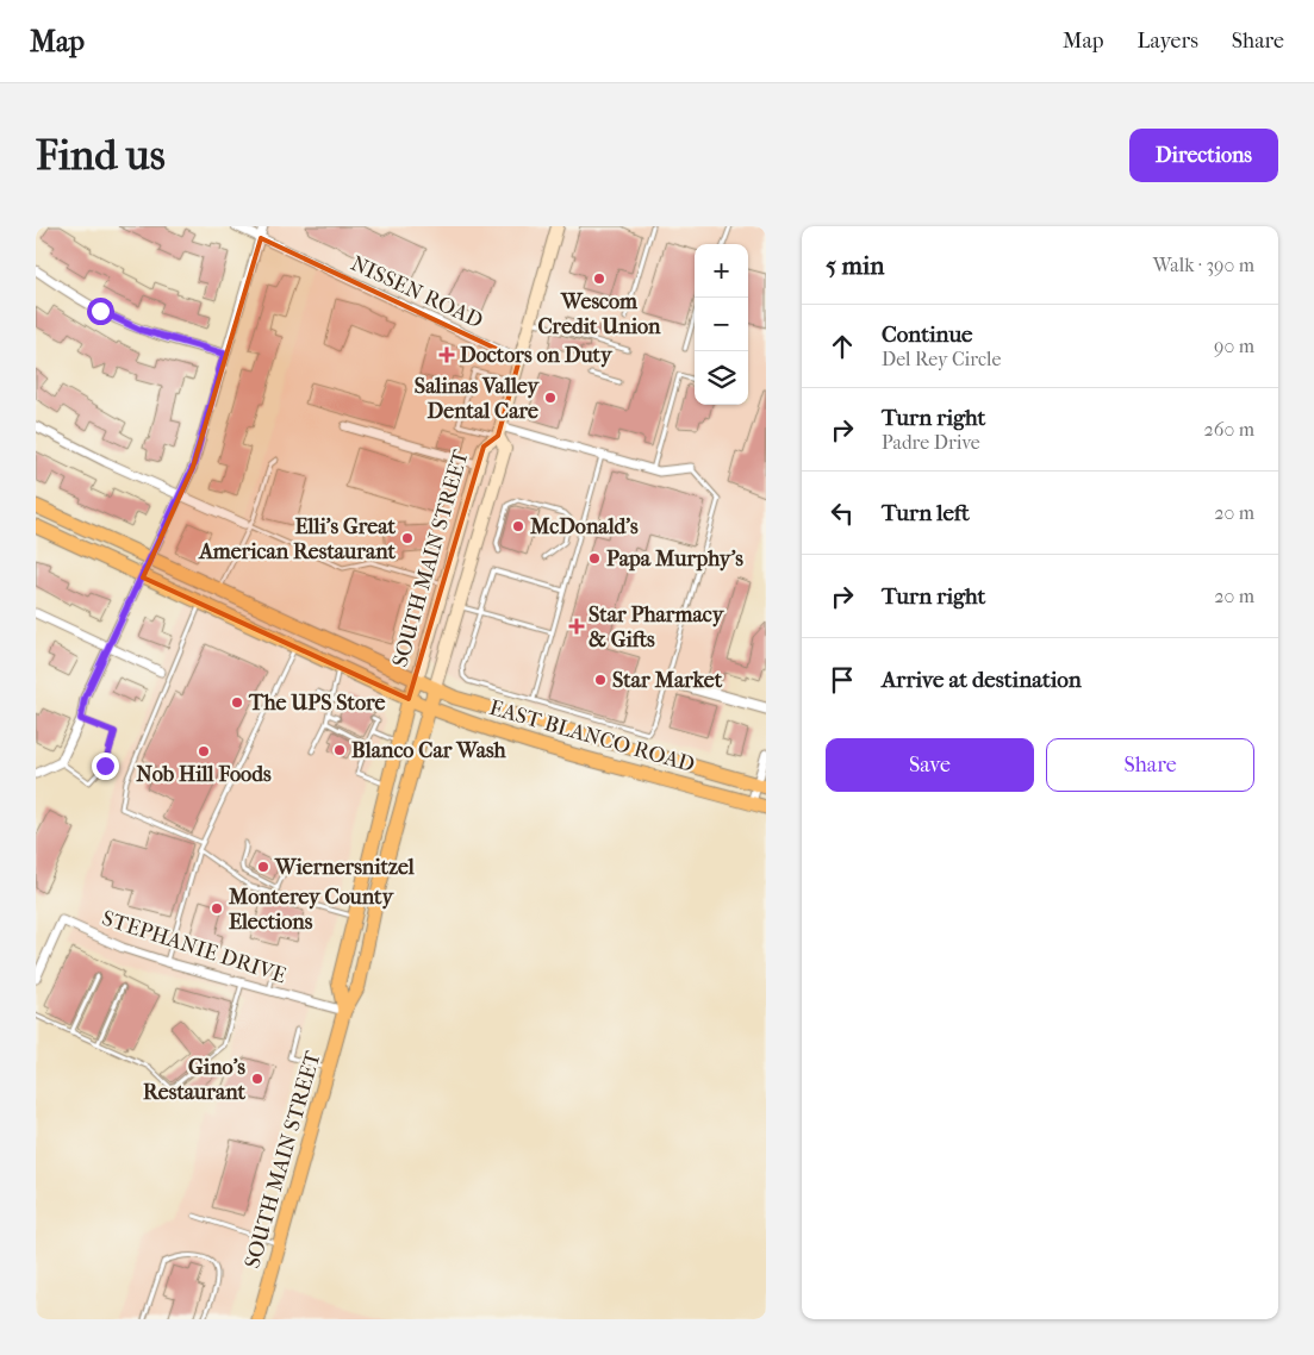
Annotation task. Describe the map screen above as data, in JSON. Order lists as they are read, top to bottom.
{
  "streets": {
    "main road": ["SOUTH MAIN STREET", "EAST BLANCO ROAD"],
    "street": ["NISSEN ROAD", "STEPHANIE DRIVE"]
  },
  "crossings": [
    ["NISSEN ROAD", "SOUTH MAIN STREET"],
    ["SOUTH MAIN STREET", "EAST BLANCO ROAD"],
    ["SOUTH MAIN STREET", "STEPHANIE DRIVE"]
  ],
  "places": {
    "other": [
      "Wescom Credit Union",
      "Salinas Valley Dental Care",
      "McDonald's",
      "Elli's Great American Restaurant",
      "Papa Murphy's",
      "Star Market",
      "The UPS Store",
      "Blanco Car Wash",
      "Nob Hill Foods",
      "Wiernersnitzel",
      "Monterey County Elections",
      "Gino's Restaurant"
    ],
    "health": ["Doctors on Duty", "Star Pharmacy & Gifts"]
  },
  "page": {
    "header": "Map",
    "nav": ["Map", "Layers", "Share"],
    "buttons": [
      "Directions",
      ["Save", "Share"]
    ],
    "title": "Find us",
    "heading": ["5 min", "Walk · 390 m"],
    "map_buttons": ["+", "−"],
    "list": [
      ["Continue", "Del Rey Circle", "90 m"],
      ["Turn right", "Padre Drive", "260 m"],
      ["Turn left", "20 m"],
      ["Turn right", "20 m"],
      "Arrive at destination"
    ]
  }
}
